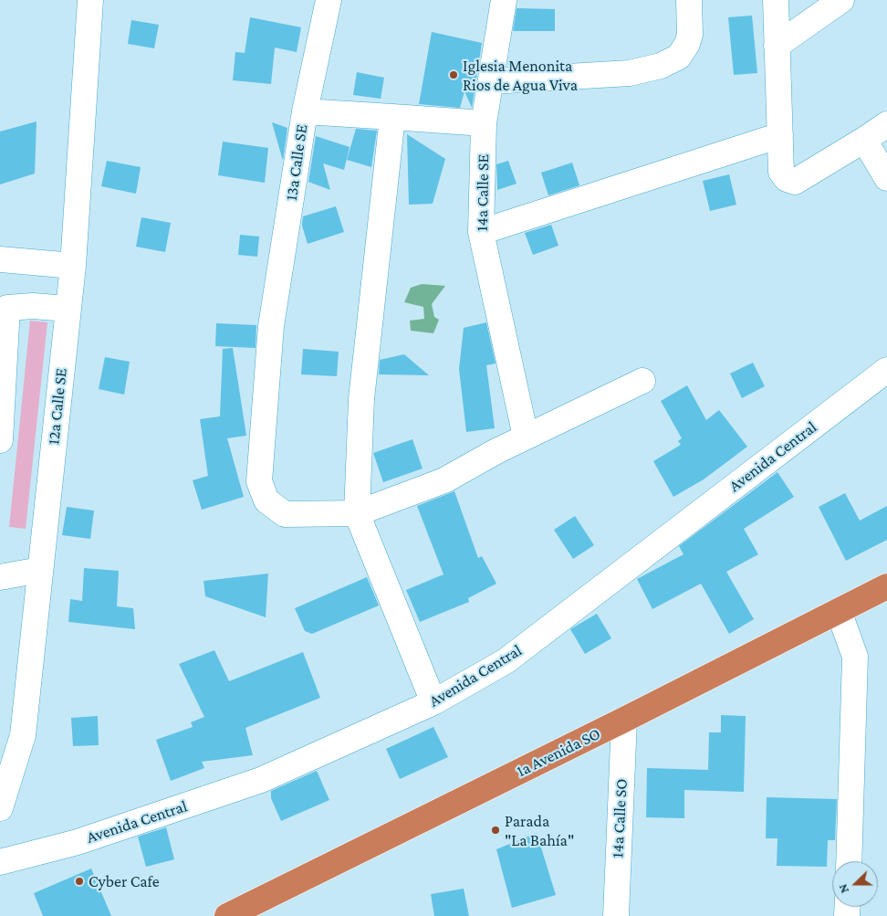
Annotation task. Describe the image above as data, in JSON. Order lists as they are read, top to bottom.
{
  "streets": {
    "highway": ["1a Avenida SO"],
    "street": [
      "13a Calle SE",
      "14a Calle SE",
      "12a Calle SE",
      "Avenida Central",
      "14a Calle SO"
    ]
  },
  "crossings": [
    ["1a Avenida SO", "14a Calle SO"]
  ],
  "places": ["Iglesia Menonita Rios de Agua Viva", "Parada \"La Bahía\"", "Cyber Cafe"],
  "north": "left"
}
